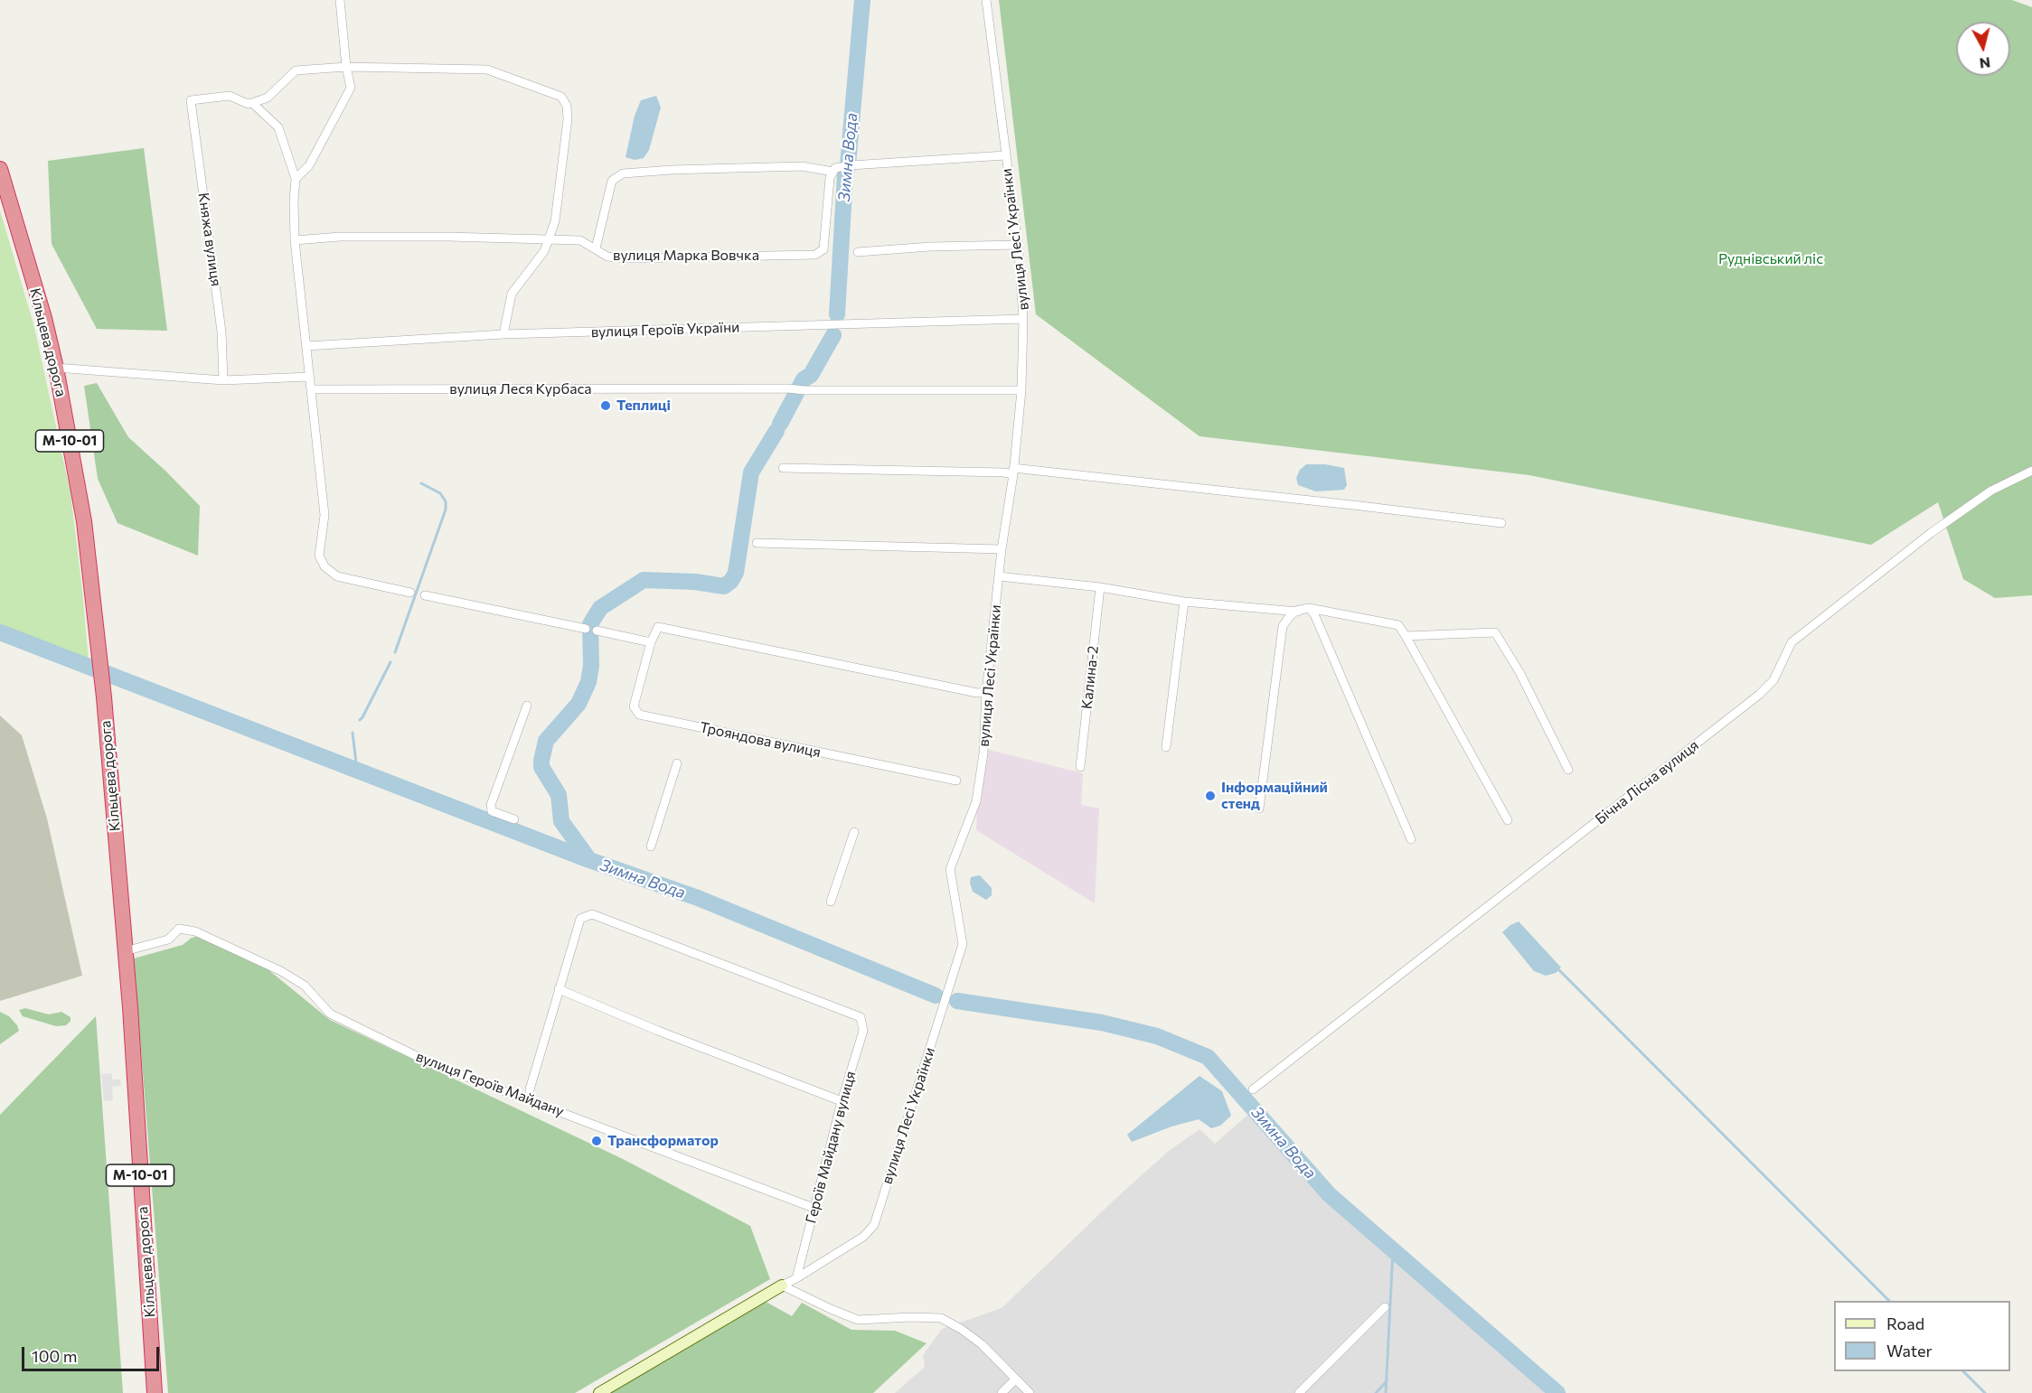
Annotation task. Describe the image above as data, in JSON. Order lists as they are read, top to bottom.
{
  "streets": {
    "highway": ["Кільцева дорога", "М-10-01"],
    "street": [
      "Княжа вулиця",
      "вулиця Лесі Українки",
      "вулиця Марка Вовчка",
      "вулиця Героїв України",
      "вулиця Леся Курбаса",
      "Калина-2",
      "Трояндова вулиця",
      "Бічна Лісна вулиця",
      "вулиця Героїв Майдану",
      "Героїв Майдану вулиця"
    ]
  },
  "crossings": [
    ["вулиця Лесі Українки", "вулиця Героїв України"],
    ["вулиця Лесі Українки", "вулиця Леся Курбаса"],
    ["вулиця Лесі Українки", "Героїв Майдану вулиця"],
    ["Кільцева дорога", "вулиця Героїв Майдану"],
    ["вулиця Героїв Майдану", "Героїв Майдану вулиця"]
  ],
  "water": ["Зимна Вода"],
  "parks": ["Руднівський ліс"],
  "places": ["Теплиці", "Інформаційний стенд", "Трансформатор"],
  "legend": ["Road", "Water"],
  "scale_bar": "100 m",
  "north": "bottom"
}
